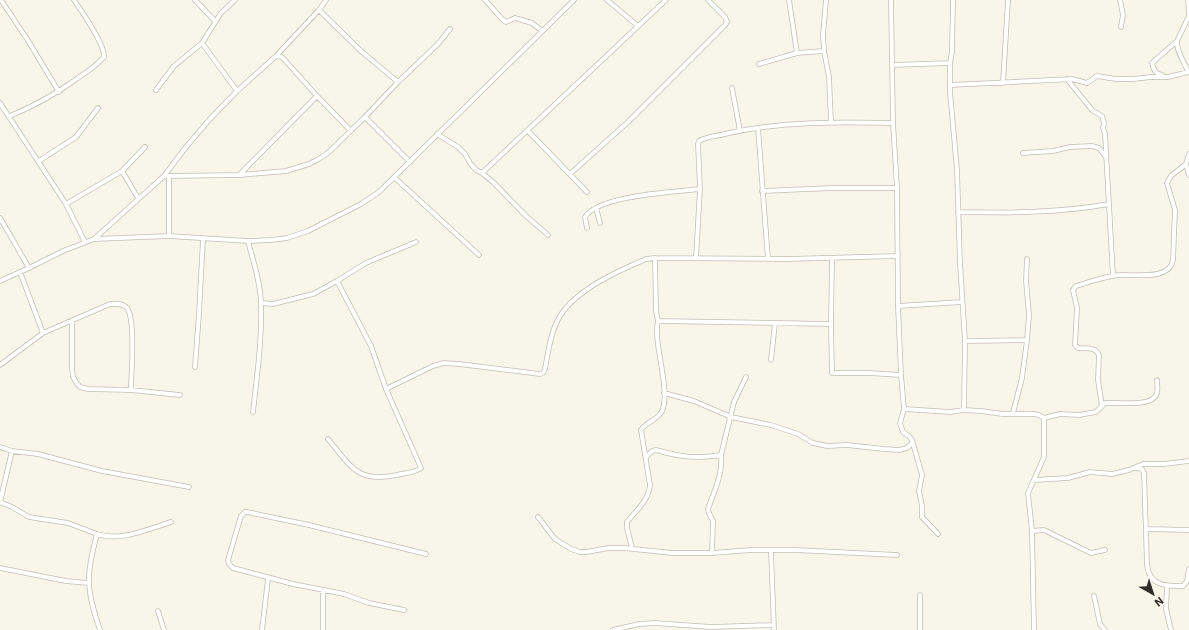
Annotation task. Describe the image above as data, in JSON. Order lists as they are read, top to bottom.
{
  "north": "bottom right"
}
